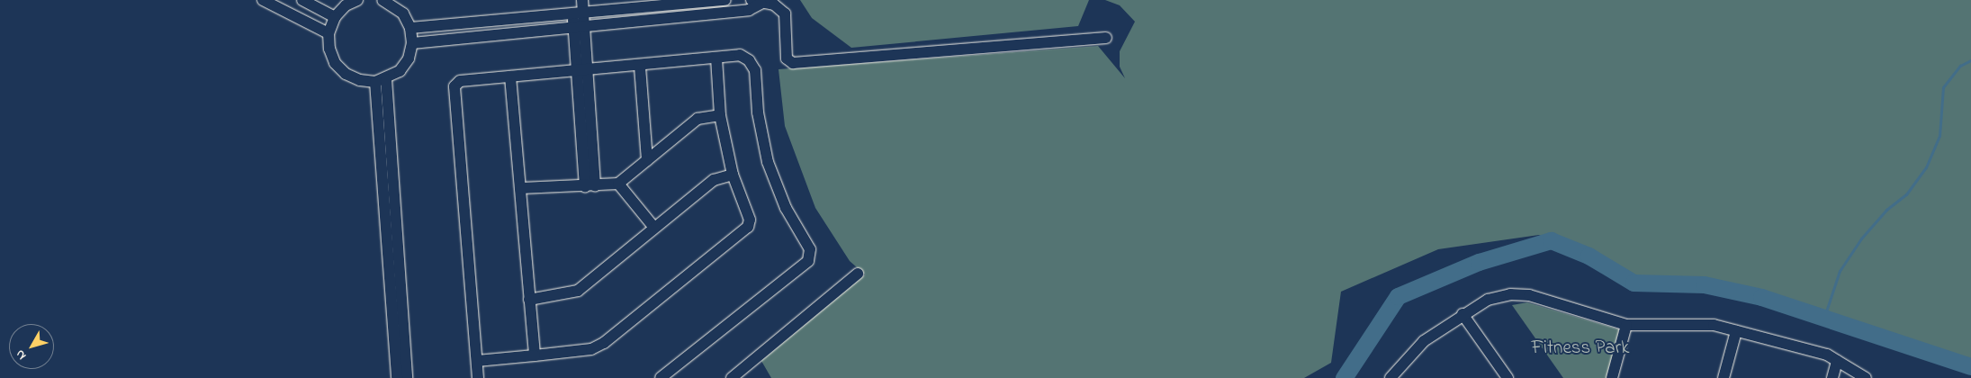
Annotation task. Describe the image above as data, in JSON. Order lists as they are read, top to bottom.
{
  "parks": ["Fitness Park"],
  "north": "bottom left"
}
